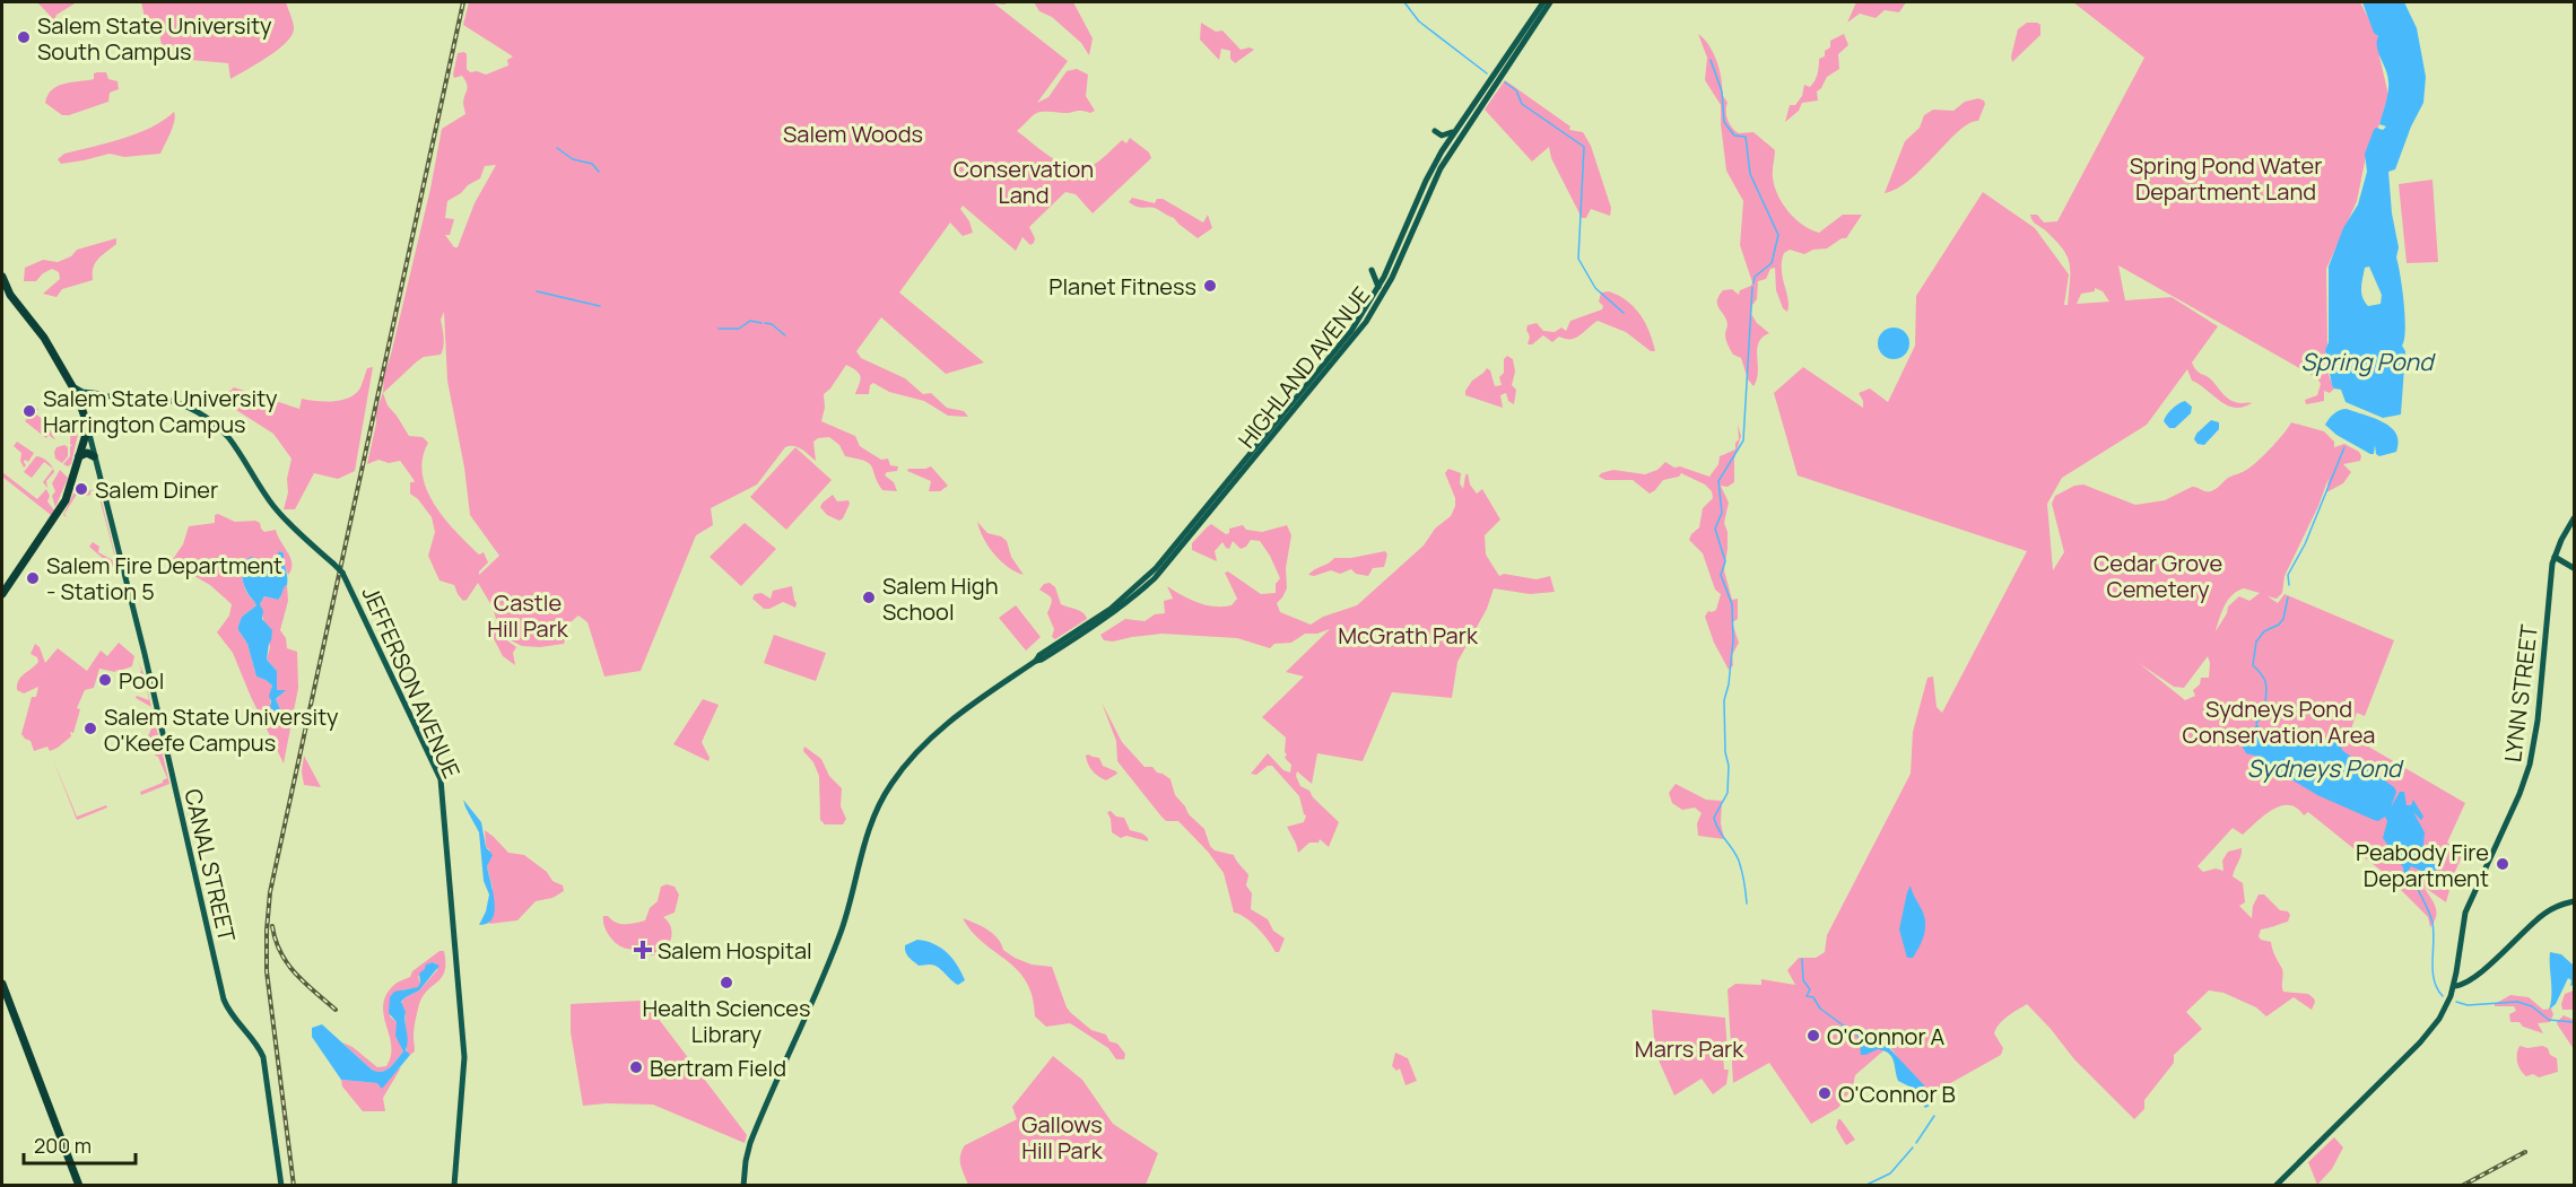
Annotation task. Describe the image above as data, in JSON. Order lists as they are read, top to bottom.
{
  "streets": {
    "main road": [
      "HIGHLAND AVENUE",
      "JEFFERSON AVENUE",
      "LYNN STREET",
      "CANAL STREET"
    ]
  },
  "water": ["Spring Pond", "Sydneys Pond"],
  "parks": [
    "Salem Woods",
    "Spring Pond Water Department Land",
    "Conservation Land",
    "Cedar Grove Cemetery",
    "Castle Hill Park",
    "McGrath Park",
    "Sydneys Pond Conservation Area",
    "Marrs Park",
    "Gallows Hill Park"
  ],
  "places": {
    "other": [
      "Salem State University South Campus",
      "Planet Fitness",
      "Salem State University Harrington Campus",
      "Salem Diner",
      "Salem Fire Department - Station 5",
      "Salem High School",
      "Pool",
      "Salem State University O'Keefe Campus",
      "Peabody Fire Department",
      "Health Sciences Library",
      "O'Connor A",
      "Bertram Field",
      "O'Connor B"
    ],
    "health": ["Salem Hospital"]
  },
  "scale_bar": "200 m"
}
